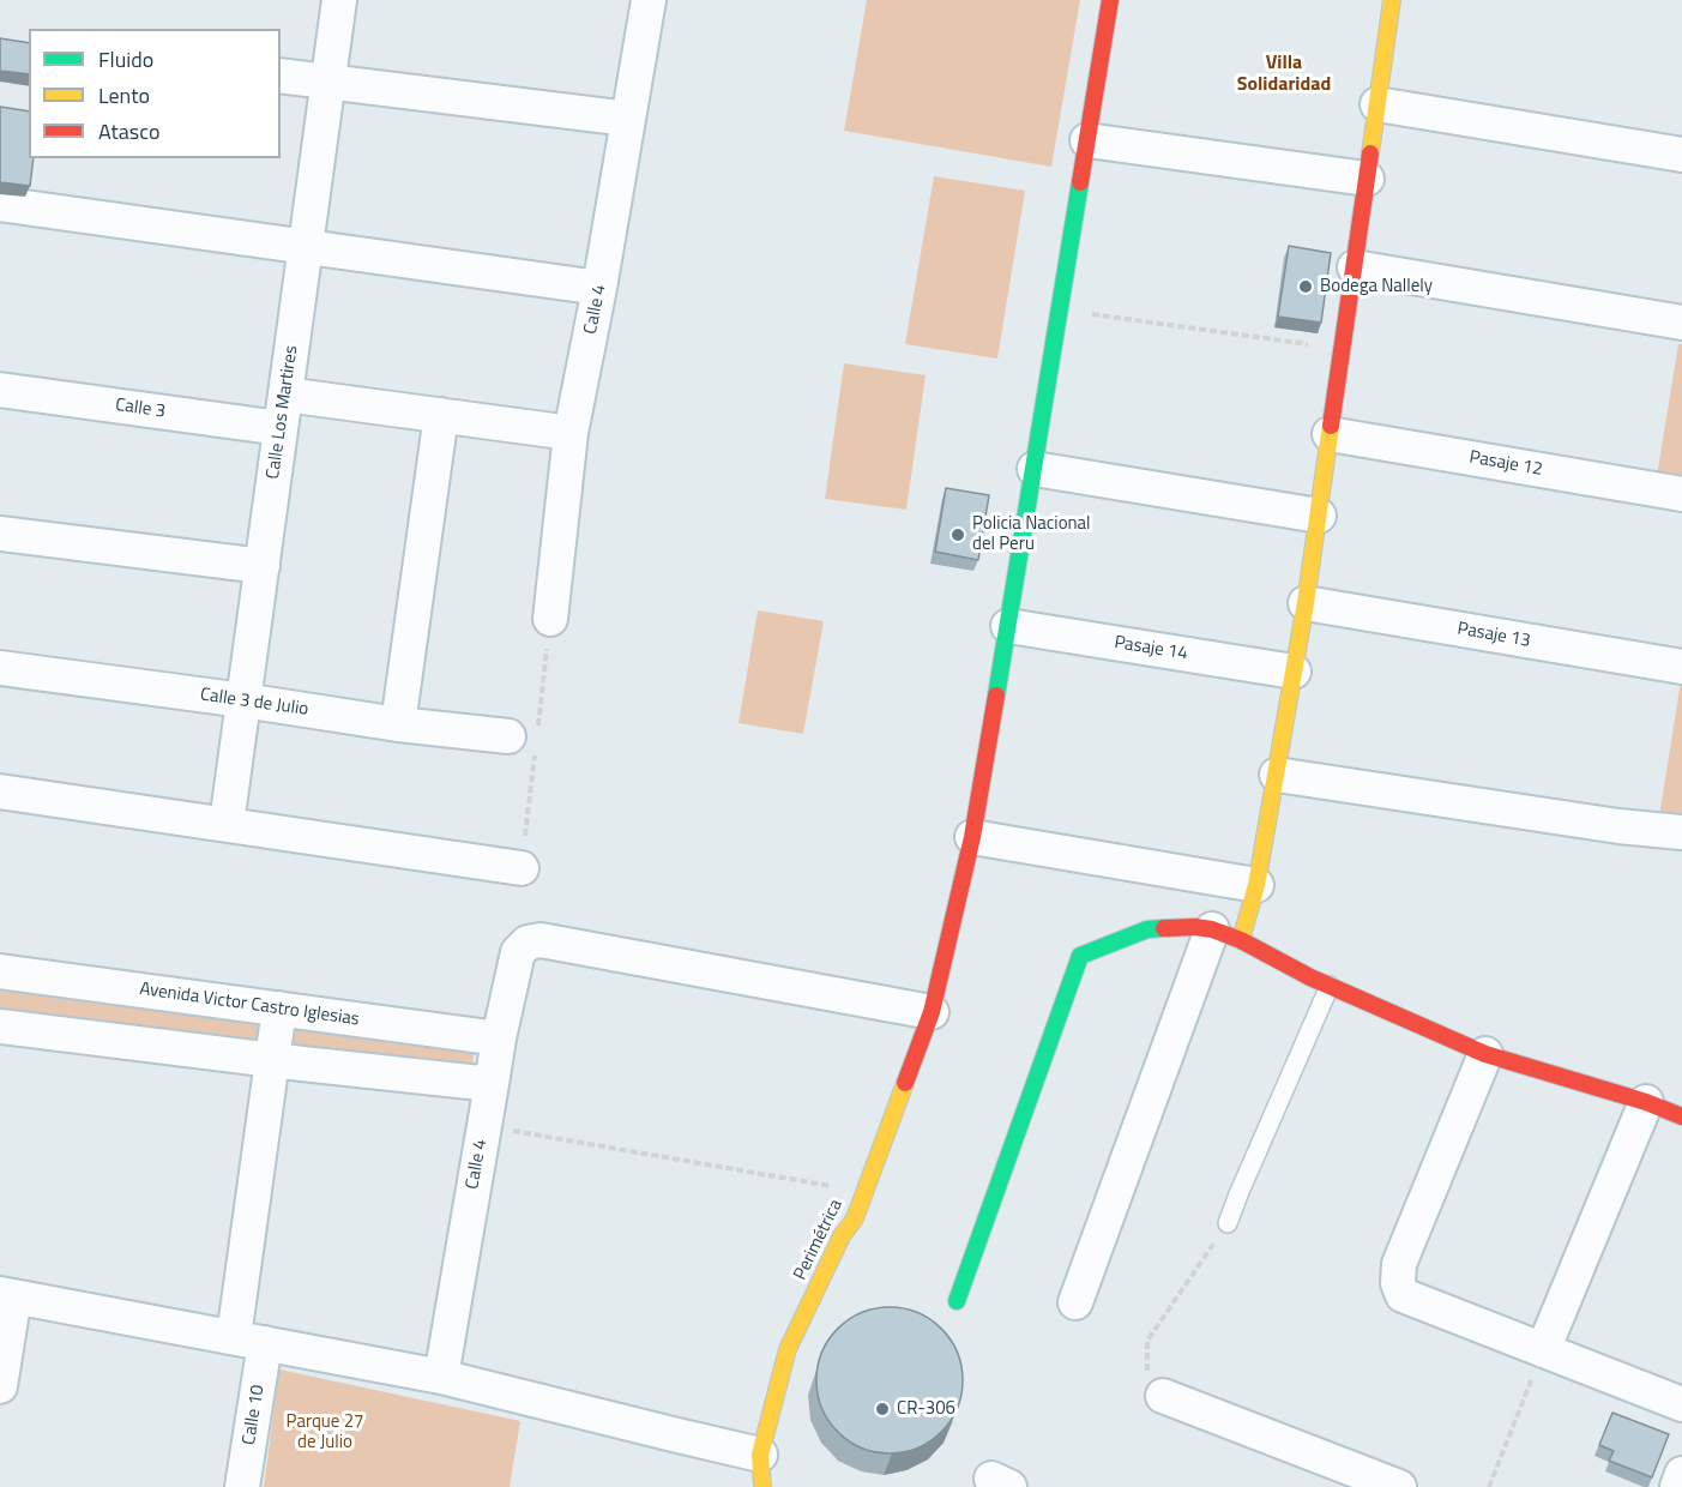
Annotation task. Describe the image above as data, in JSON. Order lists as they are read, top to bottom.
{
  "streets": {
    "street": [
      "Calle 4",
      "Calle 3",
      "Calle Los Martires",
      "Pasaje 12",
      "Pasaje 13",
      "Pasaje 14",
      "Calle 3 de Julio",
      "Avenida Victor Castro Iglesias",
      "Perimétrica",
      "Calle 10"
    ]
  },
  "crossings": [
    ["Calle 4", "Calle 3"],
    ["Calle 4", "Avenida Victor Castro Iglesias"],
    ["Calle 4", "Perimétrica"],
    ["Calle 3", "Calle Los Martires"],
    ["Calle Los Martires", "Calle 3 de Julio"],
    ["Pasaje 14", "Perimétrica"],
    ["Avenida Victor Castro Iglesias", "Calle 10"]
  ],
  "districts": ["Villa Solidaridad"],
  "parks": ["Parque 27 de Julio"],
  "places": ["Bodega Nallely", "Policia Nacional del Peru", "CR-306"],
  "legend": ["Fluido", "Lento", "Atasco"]
}
